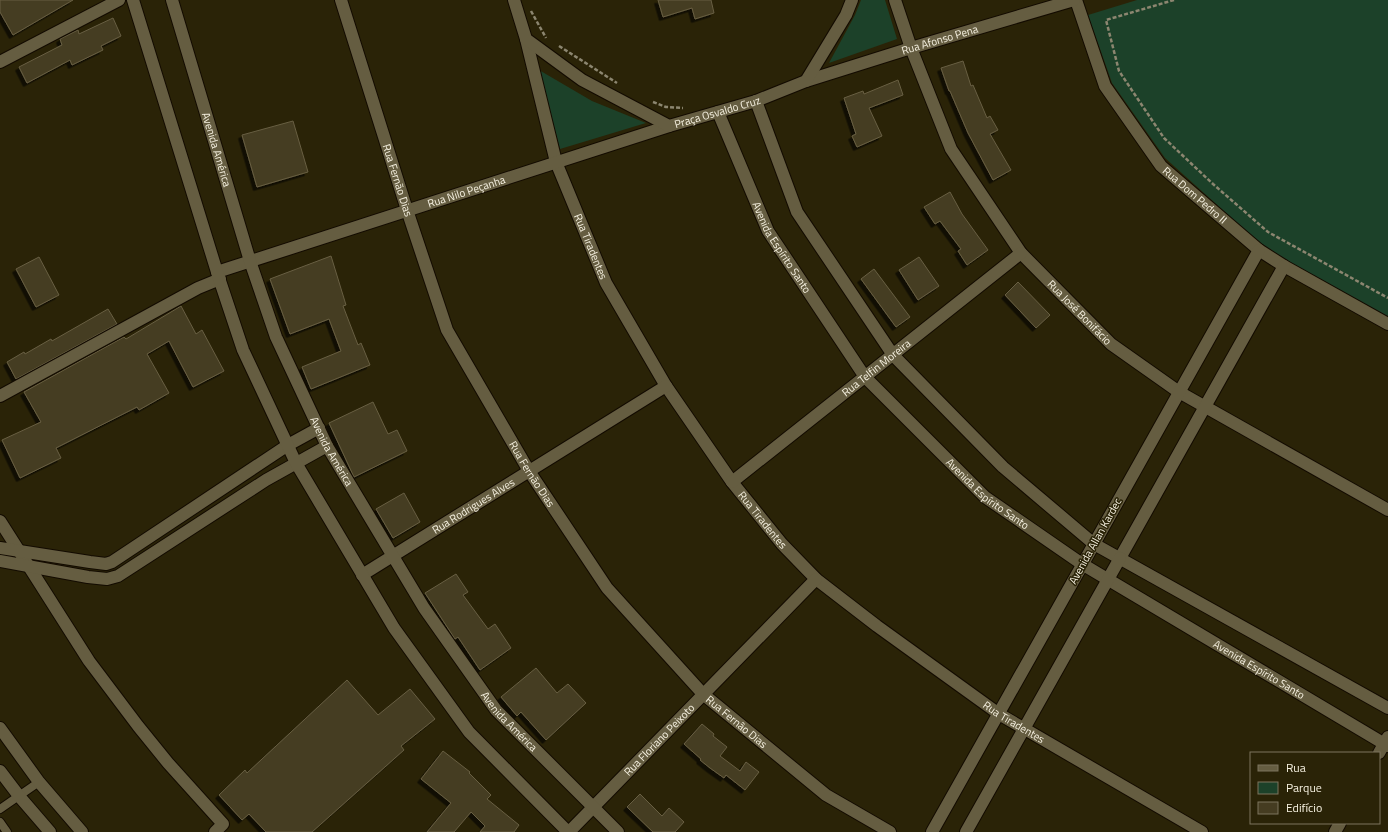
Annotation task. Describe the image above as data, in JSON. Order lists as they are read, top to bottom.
{
  "streets": {
    "street": [
      "Rua Afonso Pena",
      "Praça Osvaldo Cruz",
      "Avenida América",
      "Rua Fernão Dias",
      "Rua Nilo Peçanha",
      "Rua Dom Pedro II",
      "Rua Tiradentes",
      "Avenida Espírito Santo",
      "Rua José Bonifácio",
      "Rua Telfin Moreira",
      "Rua Rodrigues Alves",
      "Avenida Allan Kardec",
      "Rua Floriano Peixoto"
    ]
  },
  "crossings": [
    ["Rua Afonso Pena", "Praça Osvaldo Cruz"],
    ["Rua Afonso Pena", "Rua Dom Pedro II"],
    ["Rua Afonso Pena", "Rua José Bonifácio"],
    ["Praça Osvaldo Cruz", "Rua Nilo Peçanha"],
    ["Praça Osvaldo Cruz", "Rua Tiradentes"],
    ["Praça Osvaldo Cruz", "Avenida Espírito Santo"],
    ["Avenida América", "Rua Nilo Peçanha"],
    ["Avenida América", "Rua Rodrigues Alves"],
    ["Avenida América", "Rua Floriano Peixoto"],
    ["Rua Fernão Dias", "Rua Nilo Peçanha"],
    ["Rua Fernão Dias", "Rua Rodrigues Alves"],
    ["Rua Fernão Dias", "Rua Floriano Peixoto"],
    ["Rua Nilo Peçanha", "Rua Tiradentes"],
    ["Rua Dom Pedro II", "Avenida Allan Kardec"],
    ["Rua Tiradentes", "Rua Telfin Moreira"],
    ["Rua Tiradentes", "Rua Rodrigues Alves"],
    ["Rua Tiradentes", "Avenida Allan Kardec"],
    ["Rua Tiradentes", "Rua Floriano Peixoto"],
    ["Avenida Espírito Santo", "Rua Telfin Moreira"],
    ["Avenida Espírito Santo", "Avenida Allan Kardec"],
    ["Rua José Bonifácio", "Rua Telfin Moreira"],
    ["Rua José Bonifácio", "Avenida Allan Kardec"]
  ],
  "legend": ["Rua", "Parque", "Edifício"]
}
